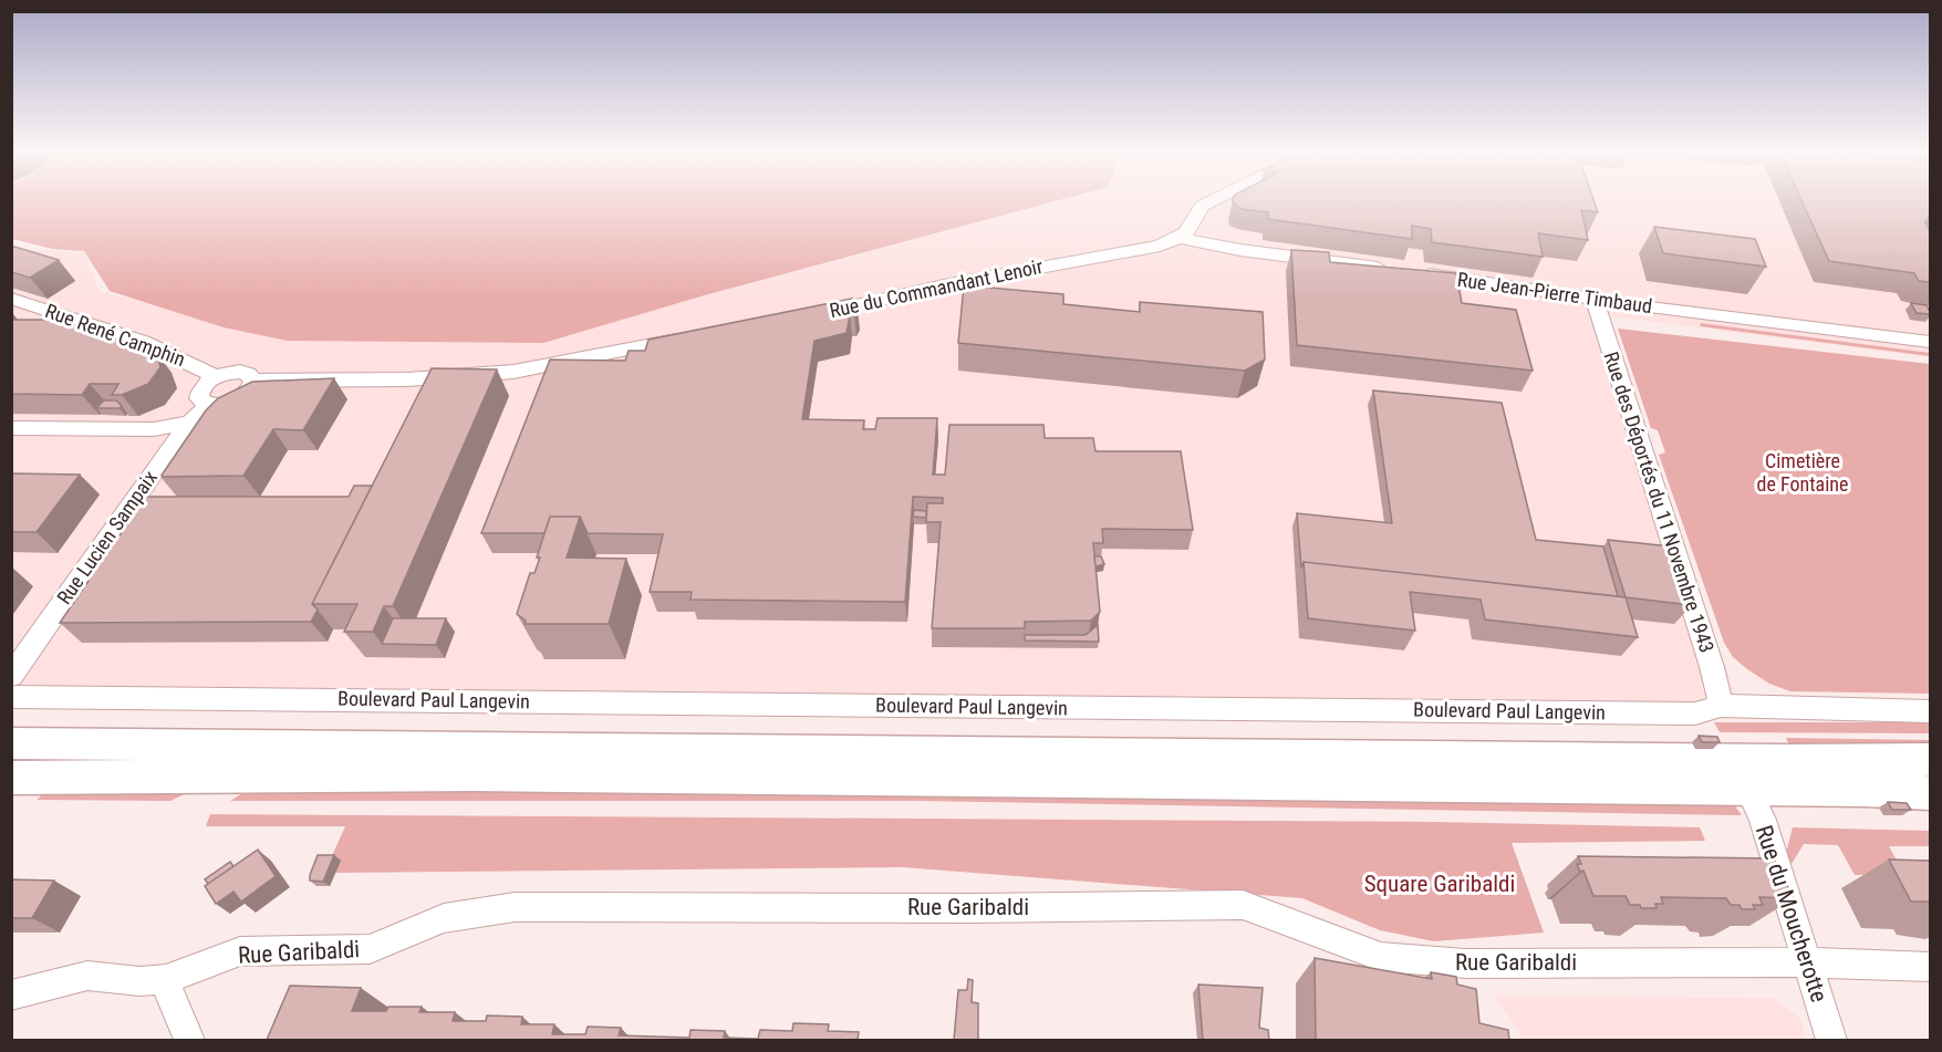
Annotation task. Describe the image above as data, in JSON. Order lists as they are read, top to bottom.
{
  "streets": {
    "street": [
      "Rue du Commandant Lenoir",
      "Rue Jean-Pierre Timbaud",
      "Rue René Camphin",
      "Rue des Déportés du 11 Novembre 1943",
      "Rue Lucien Sampaix",
      "Boulevard Paul Langevin",
      "Rue Garibaldi",
      "Rue du Moucherotte"
    ]
  },
  "crossings": [
    ["Rue du Commandant Lenoir", "Rue Jean-Pierre Timbaud"],
    ["Rue Jean-Pierre Timbaud", "Rue des Déportés du 11 Novembre 1943"],
    ["Rue des Déportés du 11 Novembre 1943", "Boulevard Paul Langevin"],
    ["Rue Garibaldi", "Rue du Moucherotte"]
  ],
  "parks": ["Cimetière de Fontaine", "Square Garibaldi"]
}
